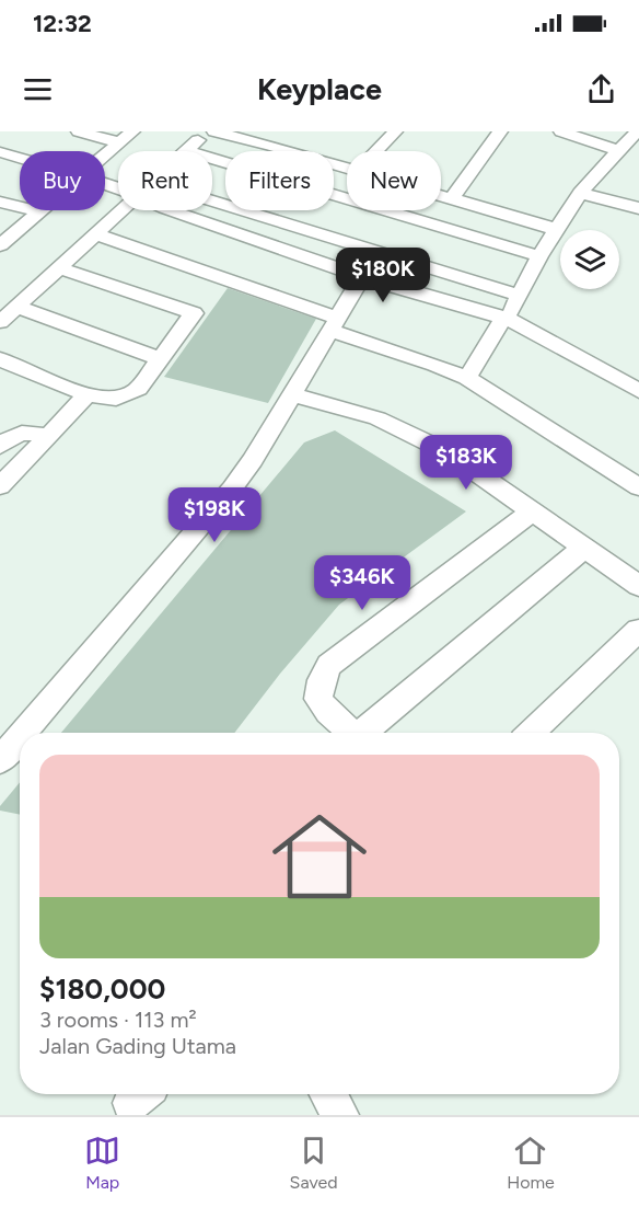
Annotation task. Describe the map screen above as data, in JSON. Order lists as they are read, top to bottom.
{
  "page": {
    "status": "12:32",
    "header": "Keyplace",
    "chip": [
      "Buy",
      "Rent",
      "Filters",
      "New"
    ],
    "price": [
      "$180K",
      "$183K",
      "$198K",
      "$346K"
    ],
    "list": [
      {
        "name": "$180,000",
        "note": "3 rooms · 113 m² · Jalan Gading Utama"
      }
    ],
    "tabs": ["Map", "Saved", "Home"]
  }
}
